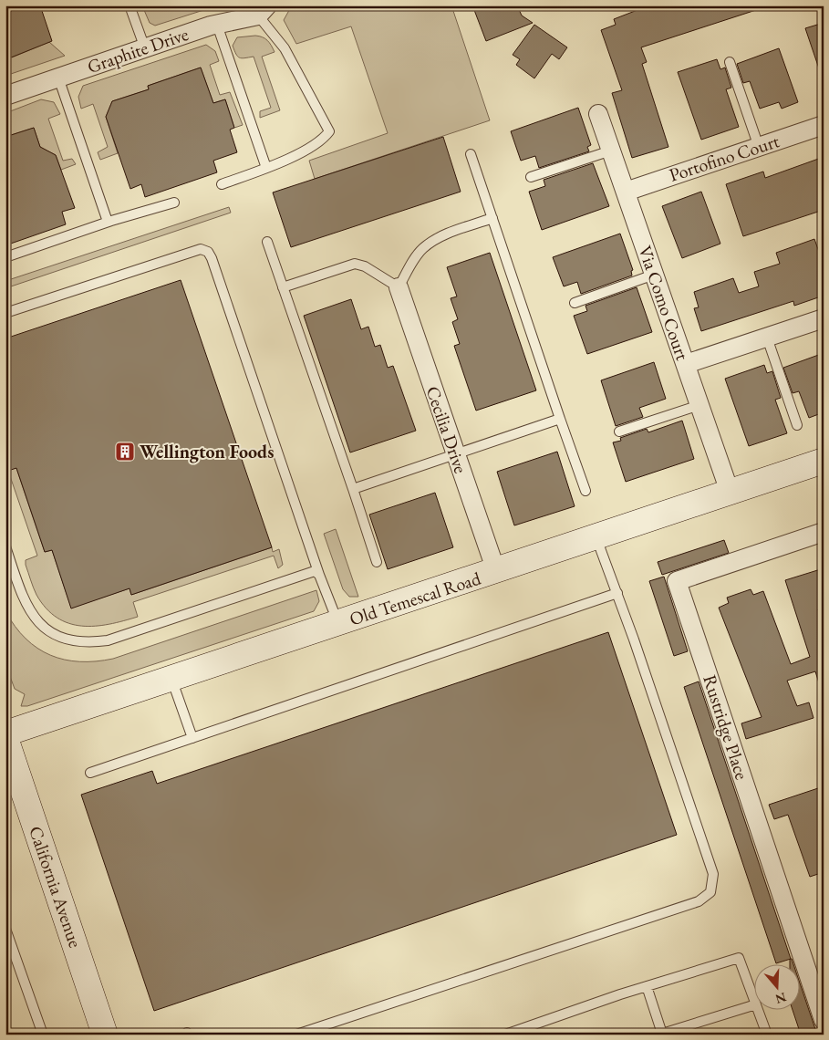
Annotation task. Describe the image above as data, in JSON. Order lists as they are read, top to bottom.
{
  "streets": {
    "street": [
      "Graphite Drive",
      "Portofino Court",
      "Via Como Court",
      "Cecilia Drive",
      "Old Temescal Road",
      "Rustridge Place",
      "California Avenue"
    ]
  },
  "crossings": [
    ["Portofino Court", "Via Como Court"],
    ["Via Como Court", "Old Temescal Road"],
    ["Cecilia Drive", "Old Temescal Road"]
  ],
  "places": {
    "building": ["Wellington Foods"]
  },
  "north": "bottom"
}
